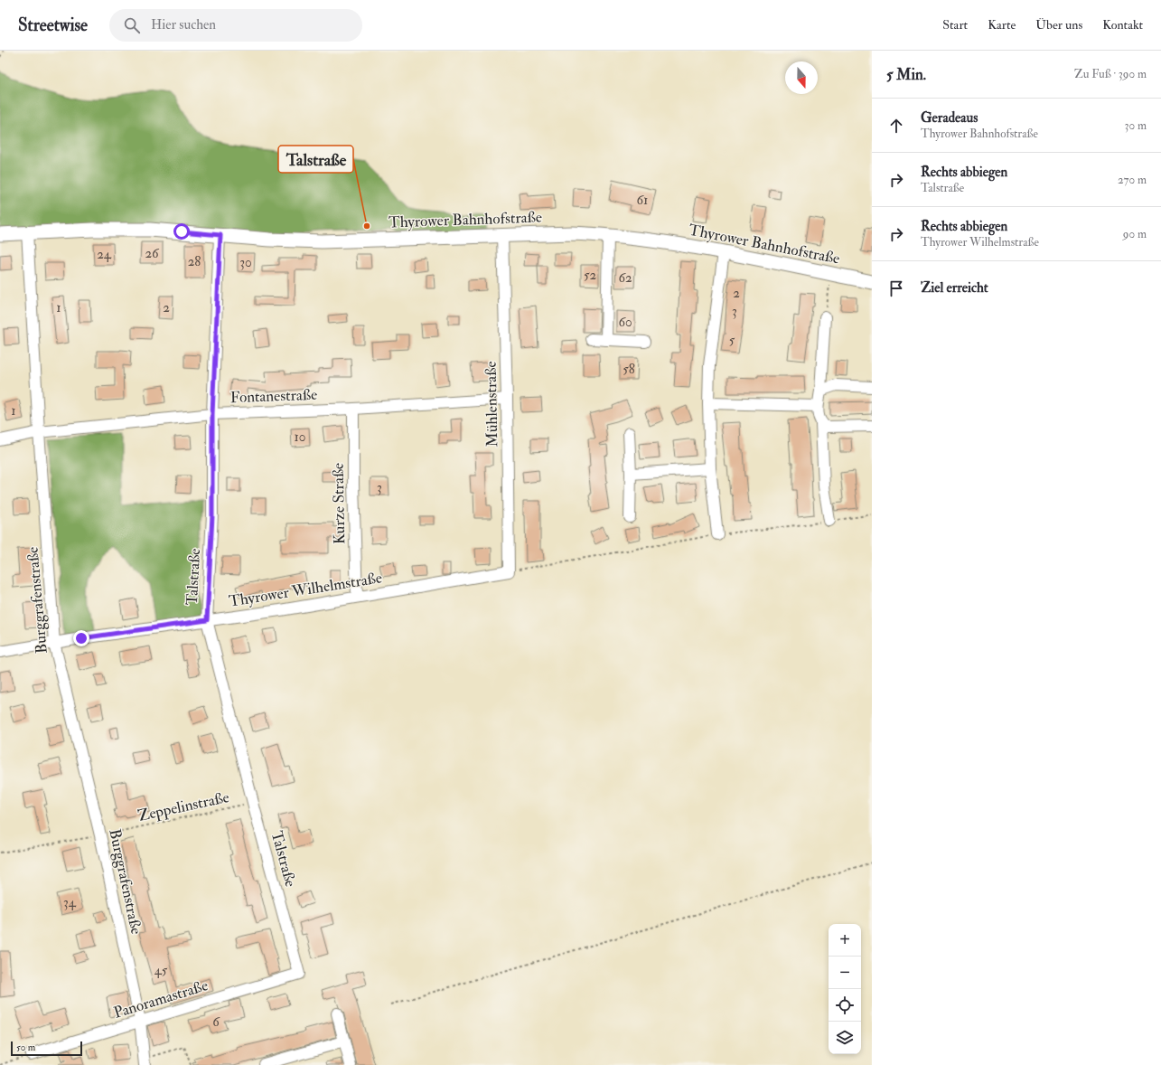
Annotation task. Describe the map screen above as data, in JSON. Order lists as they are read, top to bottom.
{
  "streets": {
    "main road": ["Thyrower Bahnhofstraße"],
    "street": [
      "Fontanestraße",
      "Mühlenstraße",
      "Kurze Straße",
      "Talstraße",
      "Thyrower Wilhelmstraße",
      "Burggrafenstraße",
      "Panoramastraße"
    ],
    "path": ["Zeppelinstraße"]
  },
  "crossings": [
    ["Thyrower Bahnhofstraße", "Mühlenstraße"],
    ["Thyrower Bahnhofstraße", "Talstraße"],
    ["Thyrower Bahnhofstraße", "Burggrafenstraße"],
    ["Fontanestraße", "Mühlenstraße"],
    ["Fontanestraße", "Kurze Straße"],
    ["Fontanestraße", "Talstraße"],
    ["Fontanestraße", "Burggrafenstraße"],
    ["Mühlenstraße", "Thyrower Wilhelmstraße"],
    ["Kurze Straße", "Thyrower Wilhelmstraße"],
    ["Talstraße", "Thyrower Wilhelmstraße"],
    ["Talstraße", "Zeppelinstraße"],
    ["Talstraße", "Panoramastraße"],
    ["Thyrower Wilhelmstraße", "Burggrafenstraße"],
    ["Burggrafenstraße", "Zeppelinstraße"],
    ["Burggrafenstraße", "Panoramastraße"]
  ],
  "places": ["Talstraße"],
  "house_numbers": [
    "61",
    "26",
    "24",
    "28",
    "30",
    "52",
    "62",
    "2",
    "1",
    "2",
    "3",
    "60",
    "5",
    "58",
    "1",
    "10",
    "3",
    "34",
    "45",
    "6"
  ],
  "scale_bar": "50 m",
  "north": "bottom",
  "page": {
    "header": "Streetwise",
    "search": "Hier suchen",
    "nav": [
      "Start",
      "Karte",
      "Über uns",
      "Kontakt"
    ],
    "heading": ["5 Min.", "Zu Fuß · 390 m"],
    "list": [
      ["Geradeaus", "Thyrower Bahnhofstraße", "30 m"],
      ["Rechts abbiegen", "Talstraße", "270 m"],
      ["Rechts abbiegen", "Thyrower Wilhelmstraße", "90 m"],
      "Ziel erreicht"
    ],
    "map_buttons": ["+", "−"],
    "scale": "50 m"
  }
}
